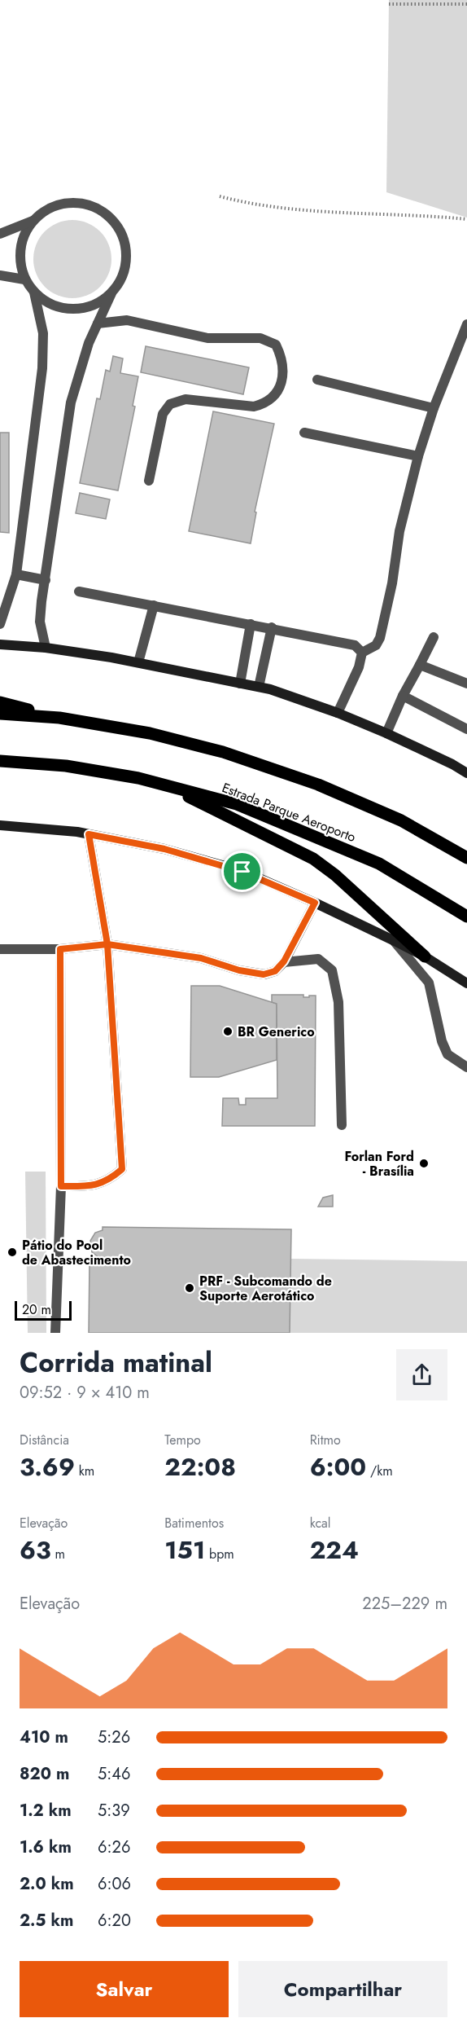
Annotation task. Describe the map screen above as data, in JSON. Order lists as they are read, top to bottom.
{
  "streets": {
    "main road": ["Estrada Parque Aeroporto"]
  },
  "places": [
    "BR Generico",
    "Forlan Ford - Brasília",
    "Pátio do Pool de Abastecimento",
    "PRF - Subcomando de Suporte Aerotático"
  ],
  "scale_bar": "20 m",
  "page": {
    "scale": "20 m",
    "heading": ["Corrida matinal", "09:52 · 9 × 410 m"],
    "stats": [
      ["Distância", "3.69 km"],
      ["Tempo", "22:08"],
      ["Ritmo", "6:00 /km"],
      ["Elevação", "63 m"],
      ["Batimentos", "151 bpm"],
      ["kcal", "224"]
    ],
    "chart": ["Elevação", "225–229 m"],
    "list": [
      {
        "name": "410 m",
        "note": "5:26"
      },
      {
        "name": "820 m",
        "note": "5:46"
      },
      {
        "name": "1.2 km",
        "note": "5:39"
      },
      {
        "name": "1.6 km",
        "note": "6:26"
      },
      {
        "name": "2.0 km",
        "note": "6:06"
      },
      {
        "name": "2.5 km",
        "note": "6:20"
      }
    ],
    "buttons": ["Salvar", "Compartilhar"]
  }
}
